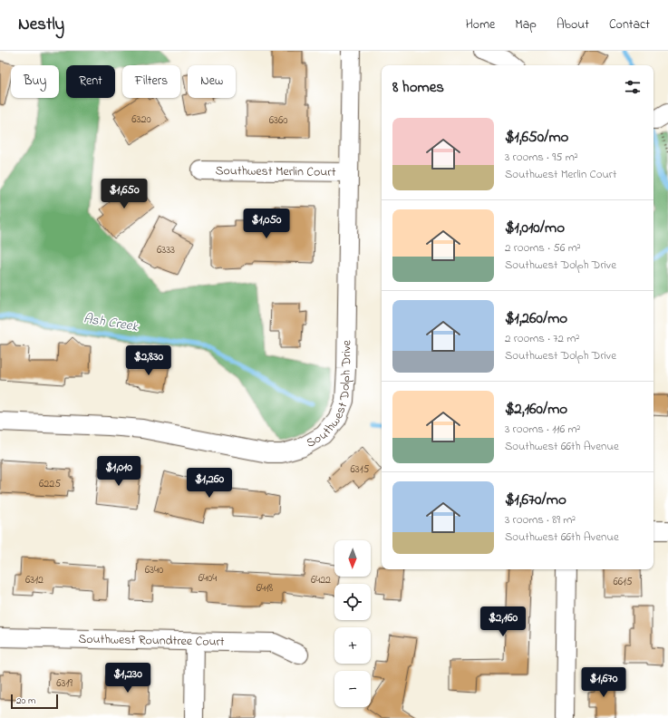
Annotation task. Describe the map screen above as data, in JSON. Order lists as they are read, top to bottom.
{
  "streets": {
    "street": ["Southwest Merlin Court", "Southwest Dolph Drive", "Southwest Roundtree Court"]
  },
  "crossings": [
    ["Southwest Merlin Court", "Southwest Dolph Drive"]
  ],
  "water": ["Ash Creek"],
  "house_numbers": [
    "6320",
    "6360",
    "6333",
    "6315",
    "6225",
    "6340",
    "6404",
    "6312",
    "6422",
    "6615",
    "6418",
    "6319"
  ],
  "scale_bar": "20 m",
  "north": "bottom",
  "page": {
    "header": "Nestly",
    "nav": [
      "Home",
      "Map",
      "About",
      "Contact"
    ],
    "chip": [
      "Buy",
      "Rent",
      "Filters",
      "New"
    ],
    "heading": "8 homes",
    "list": [
      {
        "name": "$1,650/mo",
        "note": "3 rooms · 95 m² · Southwest Merlin Court"
      },
      {
        "name": "$1,010/mo",
        "note": "2 rooms · 56 m² · Southwest Dolph Drive"
      },
      {
        "name": "$1,260/mo",
        "note": "2 rooms · 72 m² · Southwest Dolph Drive"
      },
      {
        "name": "$2,160/mo",
        "note": "3 rooms · 116 m² · Southwest 66th Avenue"
      },
      {
        "name": "$1,670/mo",
        "note": "3 rooms · 89 m² · Southwest 66th Avenue"
      }
    ],
    "price": [
      "$1,650",
      "$1,050",
      "$2,830",
      "$1,010",
      "$1,260",
      "$2,160",
      "$1,230",
      "$1,670"
    ],
    "map_buttons": ["+", "−"],
    "scale": "20 m"
  }
}
